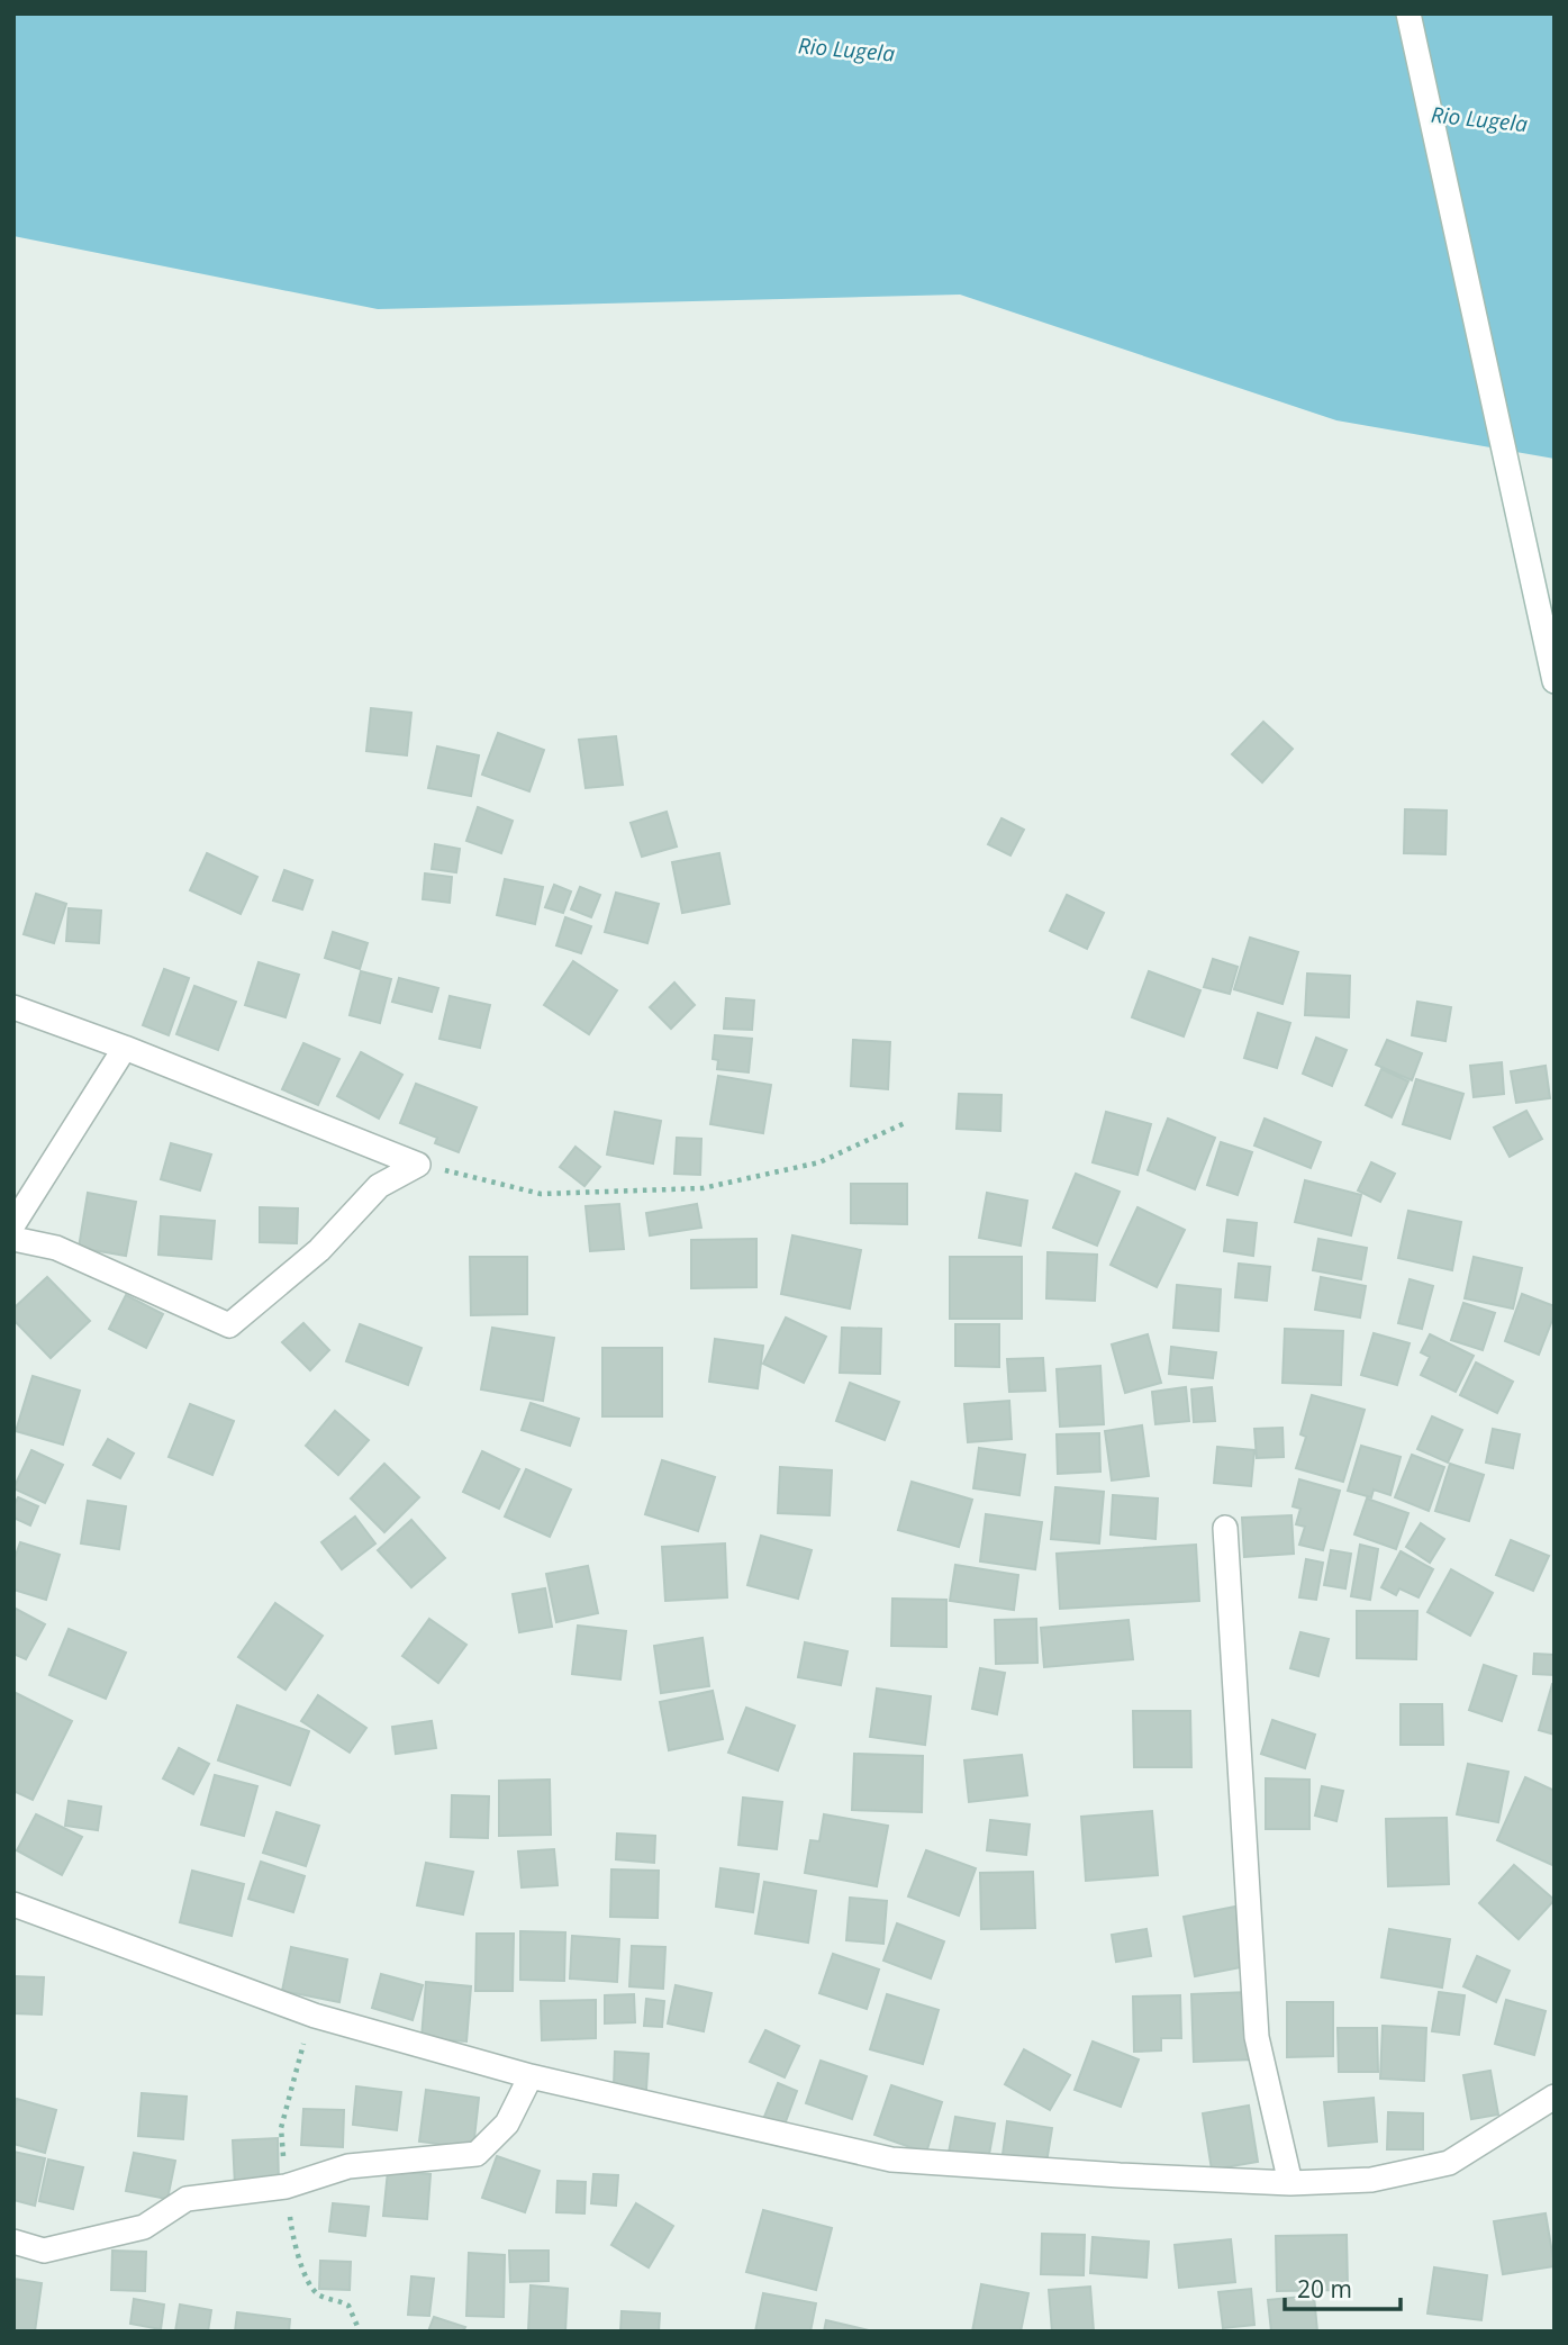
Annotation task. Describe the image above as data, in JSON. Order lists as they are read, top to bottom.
{
  "water": ["Rio Lugela"],
  "scale_bar": "20 m"
}
